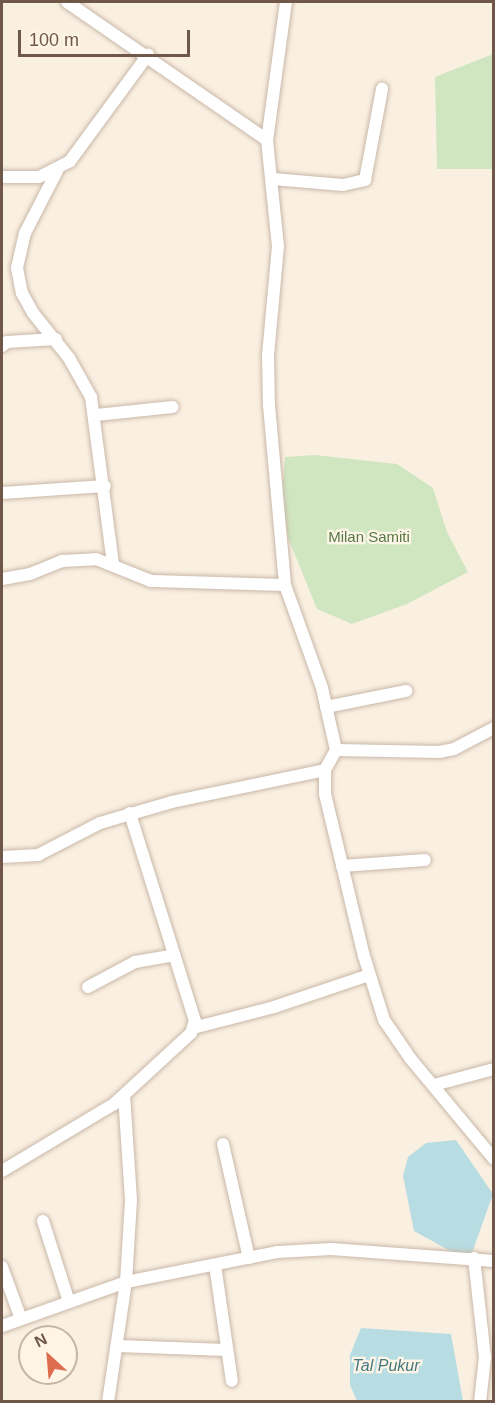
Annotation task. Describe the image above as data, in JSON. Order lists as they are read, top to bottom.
{
  "water": ["Tal Pukur"],
  "parks": ["Milan Samiti"],
  "scale_bar": "100 m",
  "north": "top left"
}
